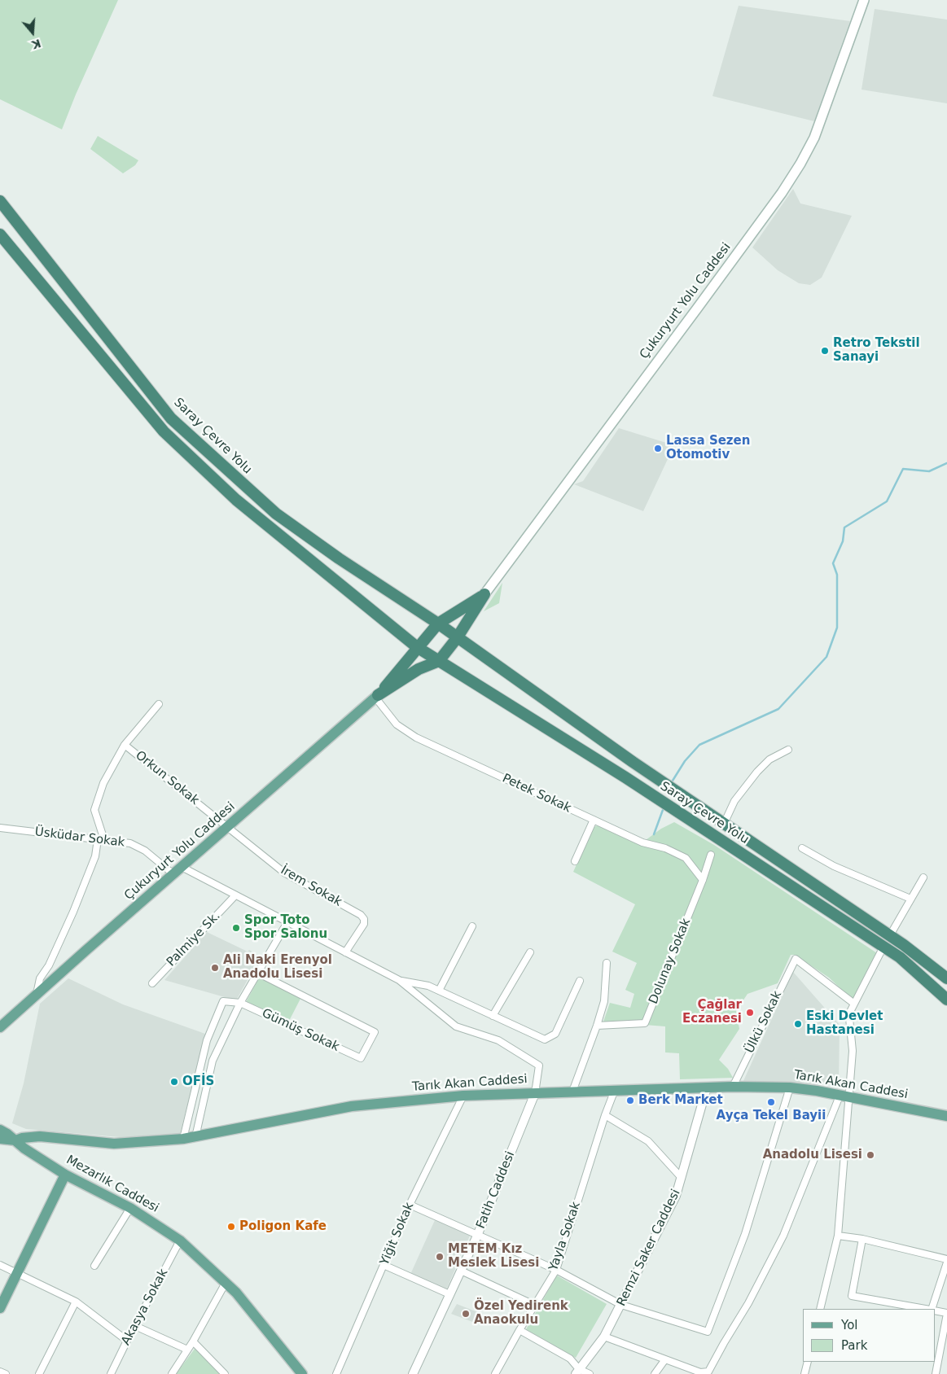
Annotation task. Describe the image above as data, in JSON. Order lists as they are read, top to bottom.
{
  "streets": {
    "highway": ["Saray Çevre Yolu"],
    "main road": ["Çukuryurt Yolu Caddesi", "Tarık Akan Caddesi", "Mezarlık Caddesi"],
    "street": [
      "Orkun Sokak",
      "Petek Sokak",
      "Üsküdar Sokak",
      "İrem Sokak",
      "Palmiye Sk.",
      "Dolunay Sokak",
      "Ülkü Sokak",
      "Gümüş Sokak",
      "Fatih Caddesi",
      "Yiğit Sokak",
      "Yayla Sokak",
      "Remzi Saker Caddesi",
      "Akasya Sokak"
    ]
  },
  "crossings": [
    ["Çukuryurt Yolu Caddesi", "Orkun Sokak"],
    ["Çukuryurt Yolu Caddesi", "Petek Sokak"],
    ["Çukuryurt Yolu Caddesi", "Üsküdar Sokak"],
    ["Çukuryurt Yolu Caddesi", "İrem Sokak"],
    ["Orkun Sokak", "İrem Sokak"],
    ["Petek Sokak", "Dolunay Sokak"],
    ["Ülkü Sokak", "Tarık Akan Caddesi"],
    ["Tarık Akan Caddesi", "Mezarlık Caddesi"],
    ["Tarık Akan Caddesi", "Fatih Caddesi"],
    ["Tarık Akan Caddesi", "Yiğit Sokak"],
    ["Tarık Akan Caddesi", "Yayla Sokak"],
    ["Tarık Akan Caddesi", "Remzi Saker Caddesi"],
    ["Mezarlık Caddesi", "Akasya Sokak"]
  ],
  "places": [
    "Retro Tekstil Sanayi",
    "Lassa Sezen Otomotiv",
    "Spor Toto Spor Salonu",
    "Ali Naki Erenyol Anadolu Lisesi",
    "Çağlar Eczanesi",
    "Eski Devlet Hastanesi",
    "OFİS",
    "Berk Market",
    "Ayça Tekel Bayii",
    "Anadolu Lisesi",
    "Poligon Kafe",
    "METEM Kız Meslek Lisesi",
    "Özel Yedirenk Anaokulu"
  ],
  "legend": ["Yol", "Park"],
  "north": "bottom"
}
